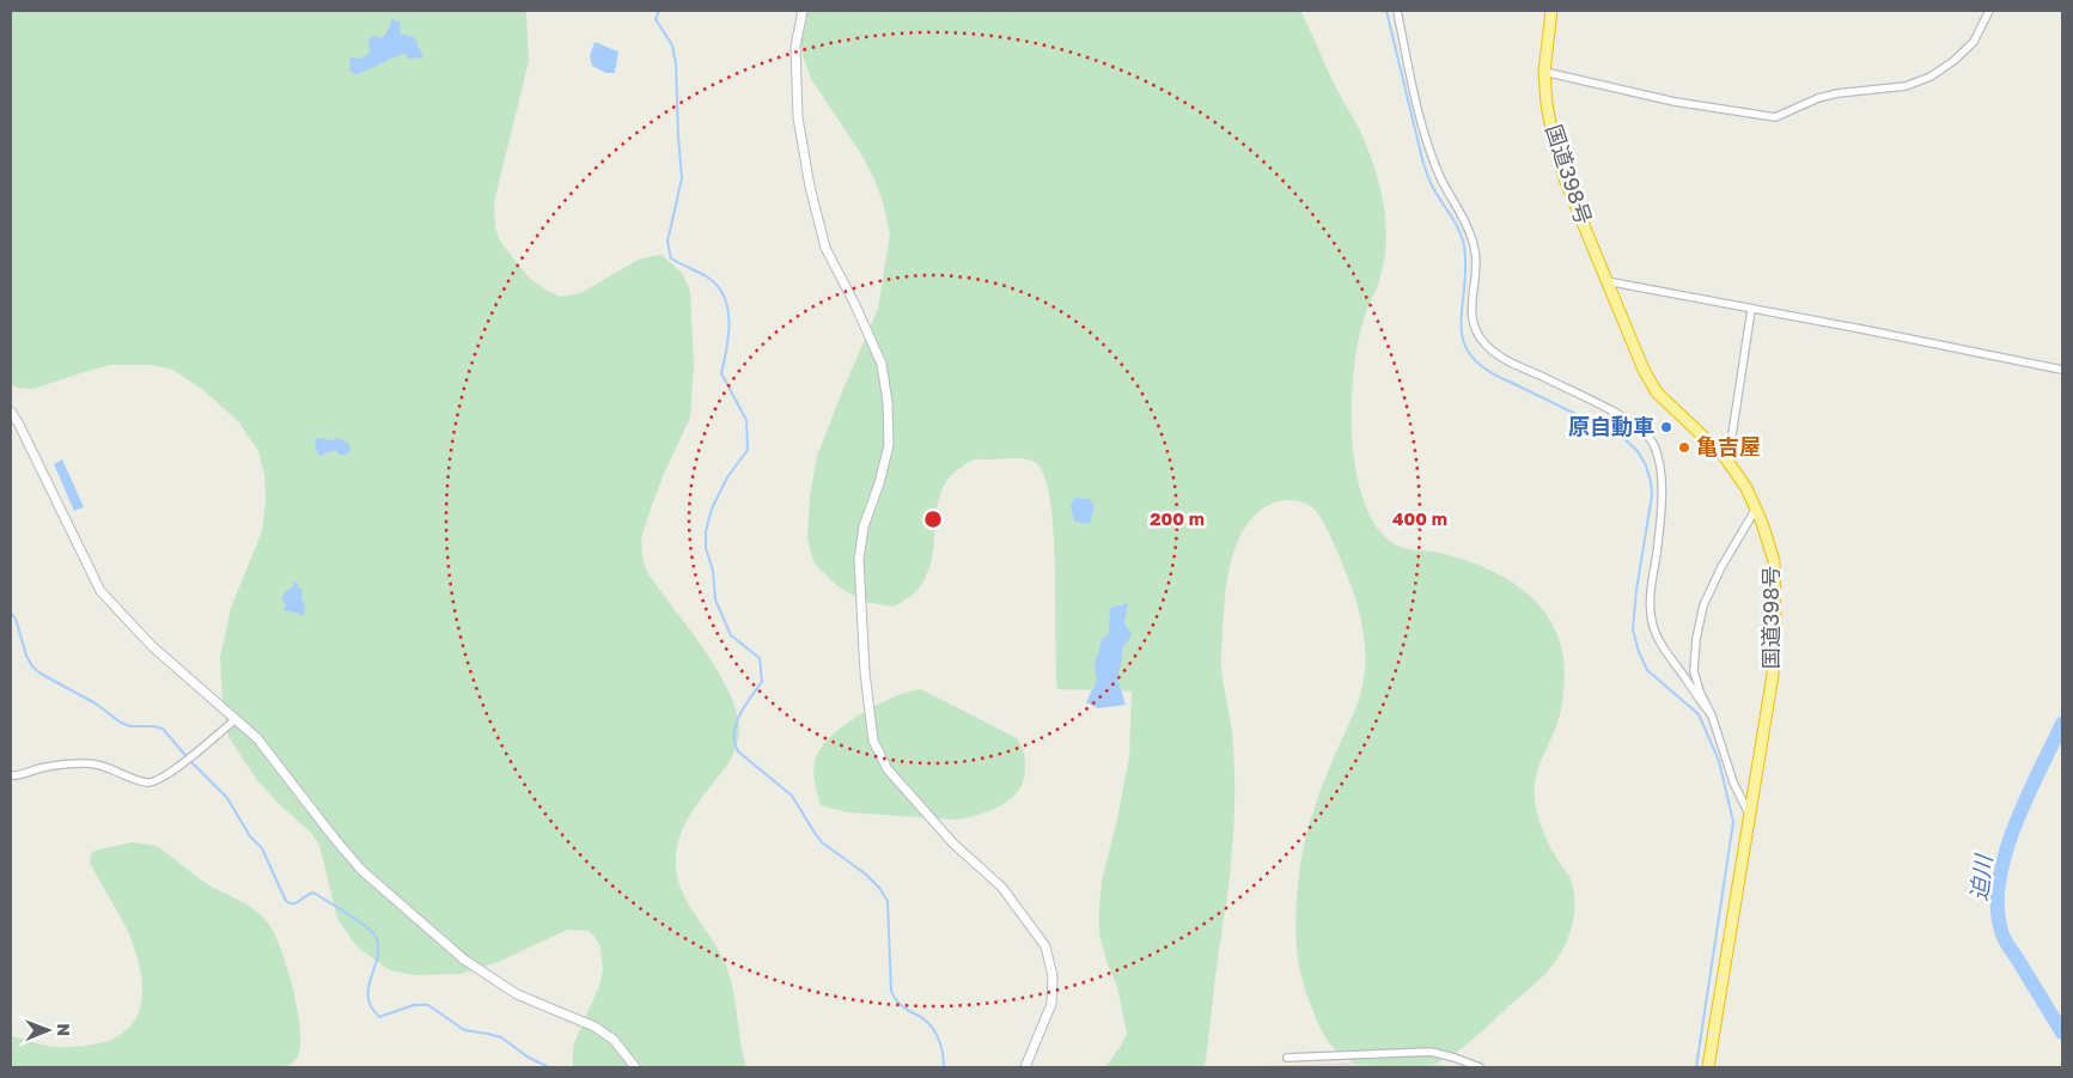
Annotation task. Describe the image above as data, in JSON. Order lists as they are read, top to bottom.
{
  "streets": {
    "highway": ["国道398号"]
  },
  "water": ["迫川"],
  "places": ["原自動車", "亀吉屋"],
  "north": "right",
  "rings": ["200 m", "400 m"]
}
